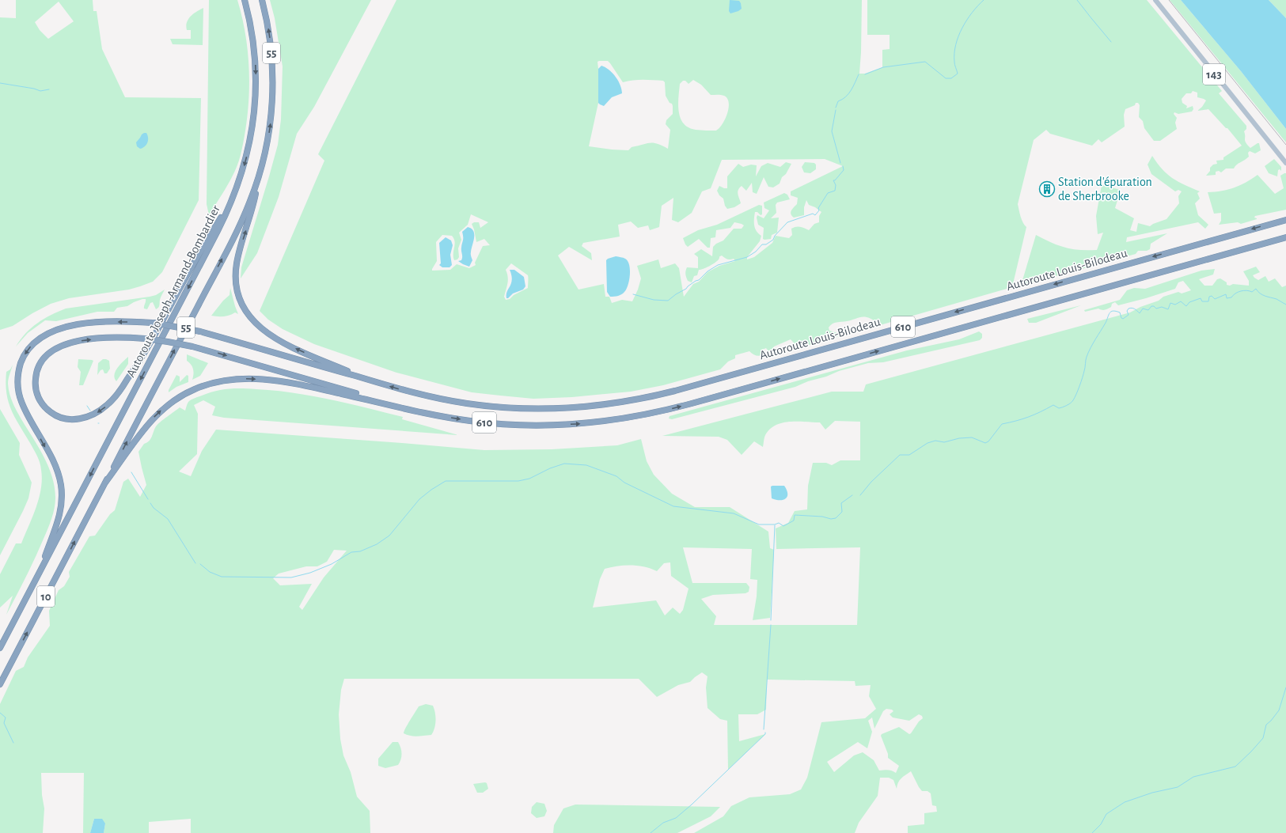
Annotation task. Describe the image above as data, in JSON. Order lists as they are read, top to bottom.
{
  "streets": {
    "highway": [
      "55",
      "Autoroute Louis-Bilodeau",
      "Autoroute Joseph-Armand-Bombardier",
      "610",
      "10"
    ],
    "main road": ["143"]
  },
  "crossings": [
    ["55", "10"],
    ["Autoroute Joseph-Armand-Bombardier", "10"]
  ],
  "places": {
    "building": ["Station d'épuration de Sherbrooke"]
  }
}
